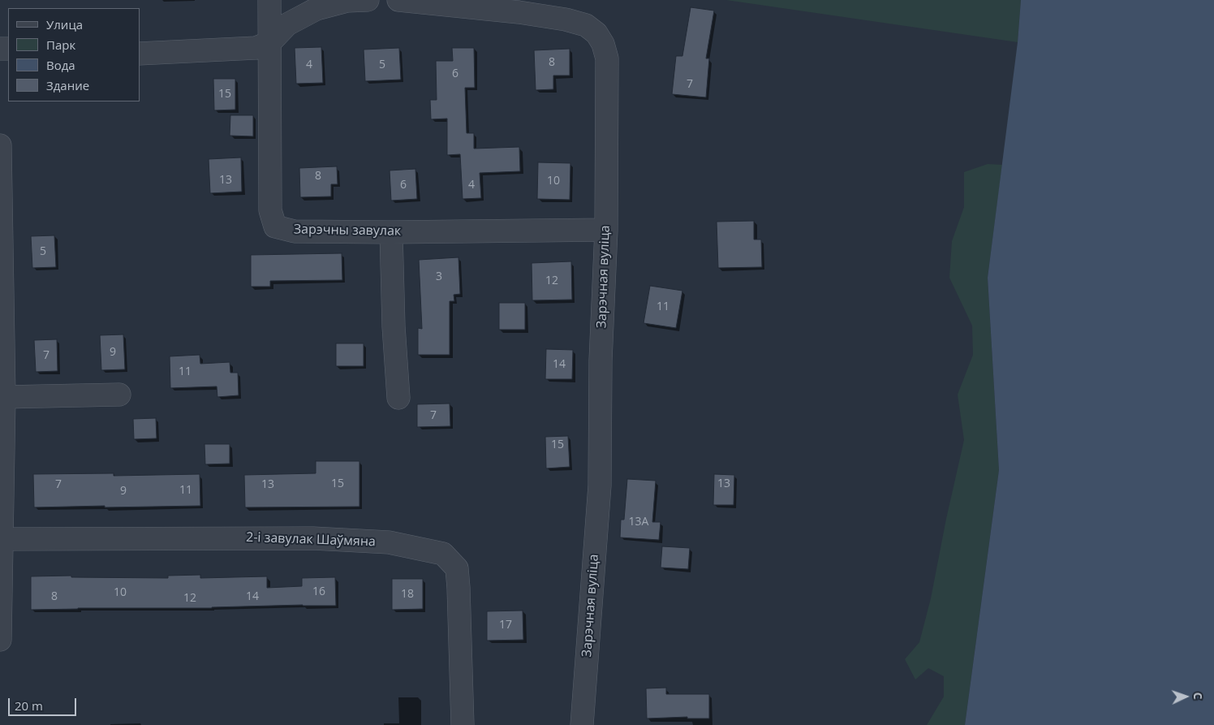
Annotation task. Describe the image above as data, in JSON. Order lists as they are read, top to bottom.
{
  "streets": {
    "street": ["Зарэчны завулак", "Зарэчная вуліца", "2-і завулак Шаўмяна"]
  },
  "crossings": [
    ["Зарэчны завулак", "Зарэчная вуліца"]
  ],
  "house_numbers": [
    "8",
    "4",
    "5",
    "6",
    "7",
    "15",
    "8",
    "13",
    "10",
    "6",
    "4",
    "5",
    "3",
    "12",
    "11",
    "9",
    "7",
    "14",
    "11",
    "7",
    "15",
    "15",
    "13",
    "7",
    "13",
    "11",
    "9",
    "13А",
    "16",
    "10",
    "18",
    "8",
    "14",
    "12",
    "17"
  ],
  "legend": [
    "Улица",
    "Парк",
    "Вода",
    "Здание"
  ],
  "scale_bar": "20 m",
  "north": "right"
}
